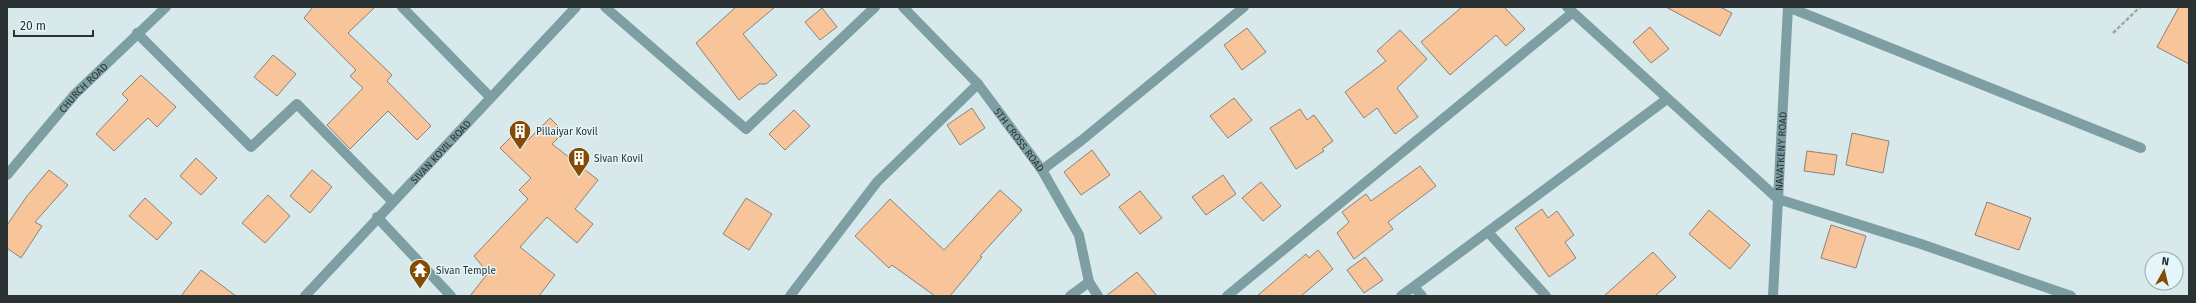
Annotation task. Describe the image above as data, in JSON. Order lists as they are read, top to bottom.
{
  "streets": {
    "street": [
      "CHURCH ROAD",
      "5TH CROSS ROAD",
      "SIVAN KOVIL ROAD",
      "NAVATKENY ROAD"
    ]
  },
  "places": {
    "building": ["Pillaiyar Kovil", "Sivan Kovil"],
    "temple": ["Sivan Temple"]
  },
  "scale_bar": "20 m",
  "north": "top"
}
